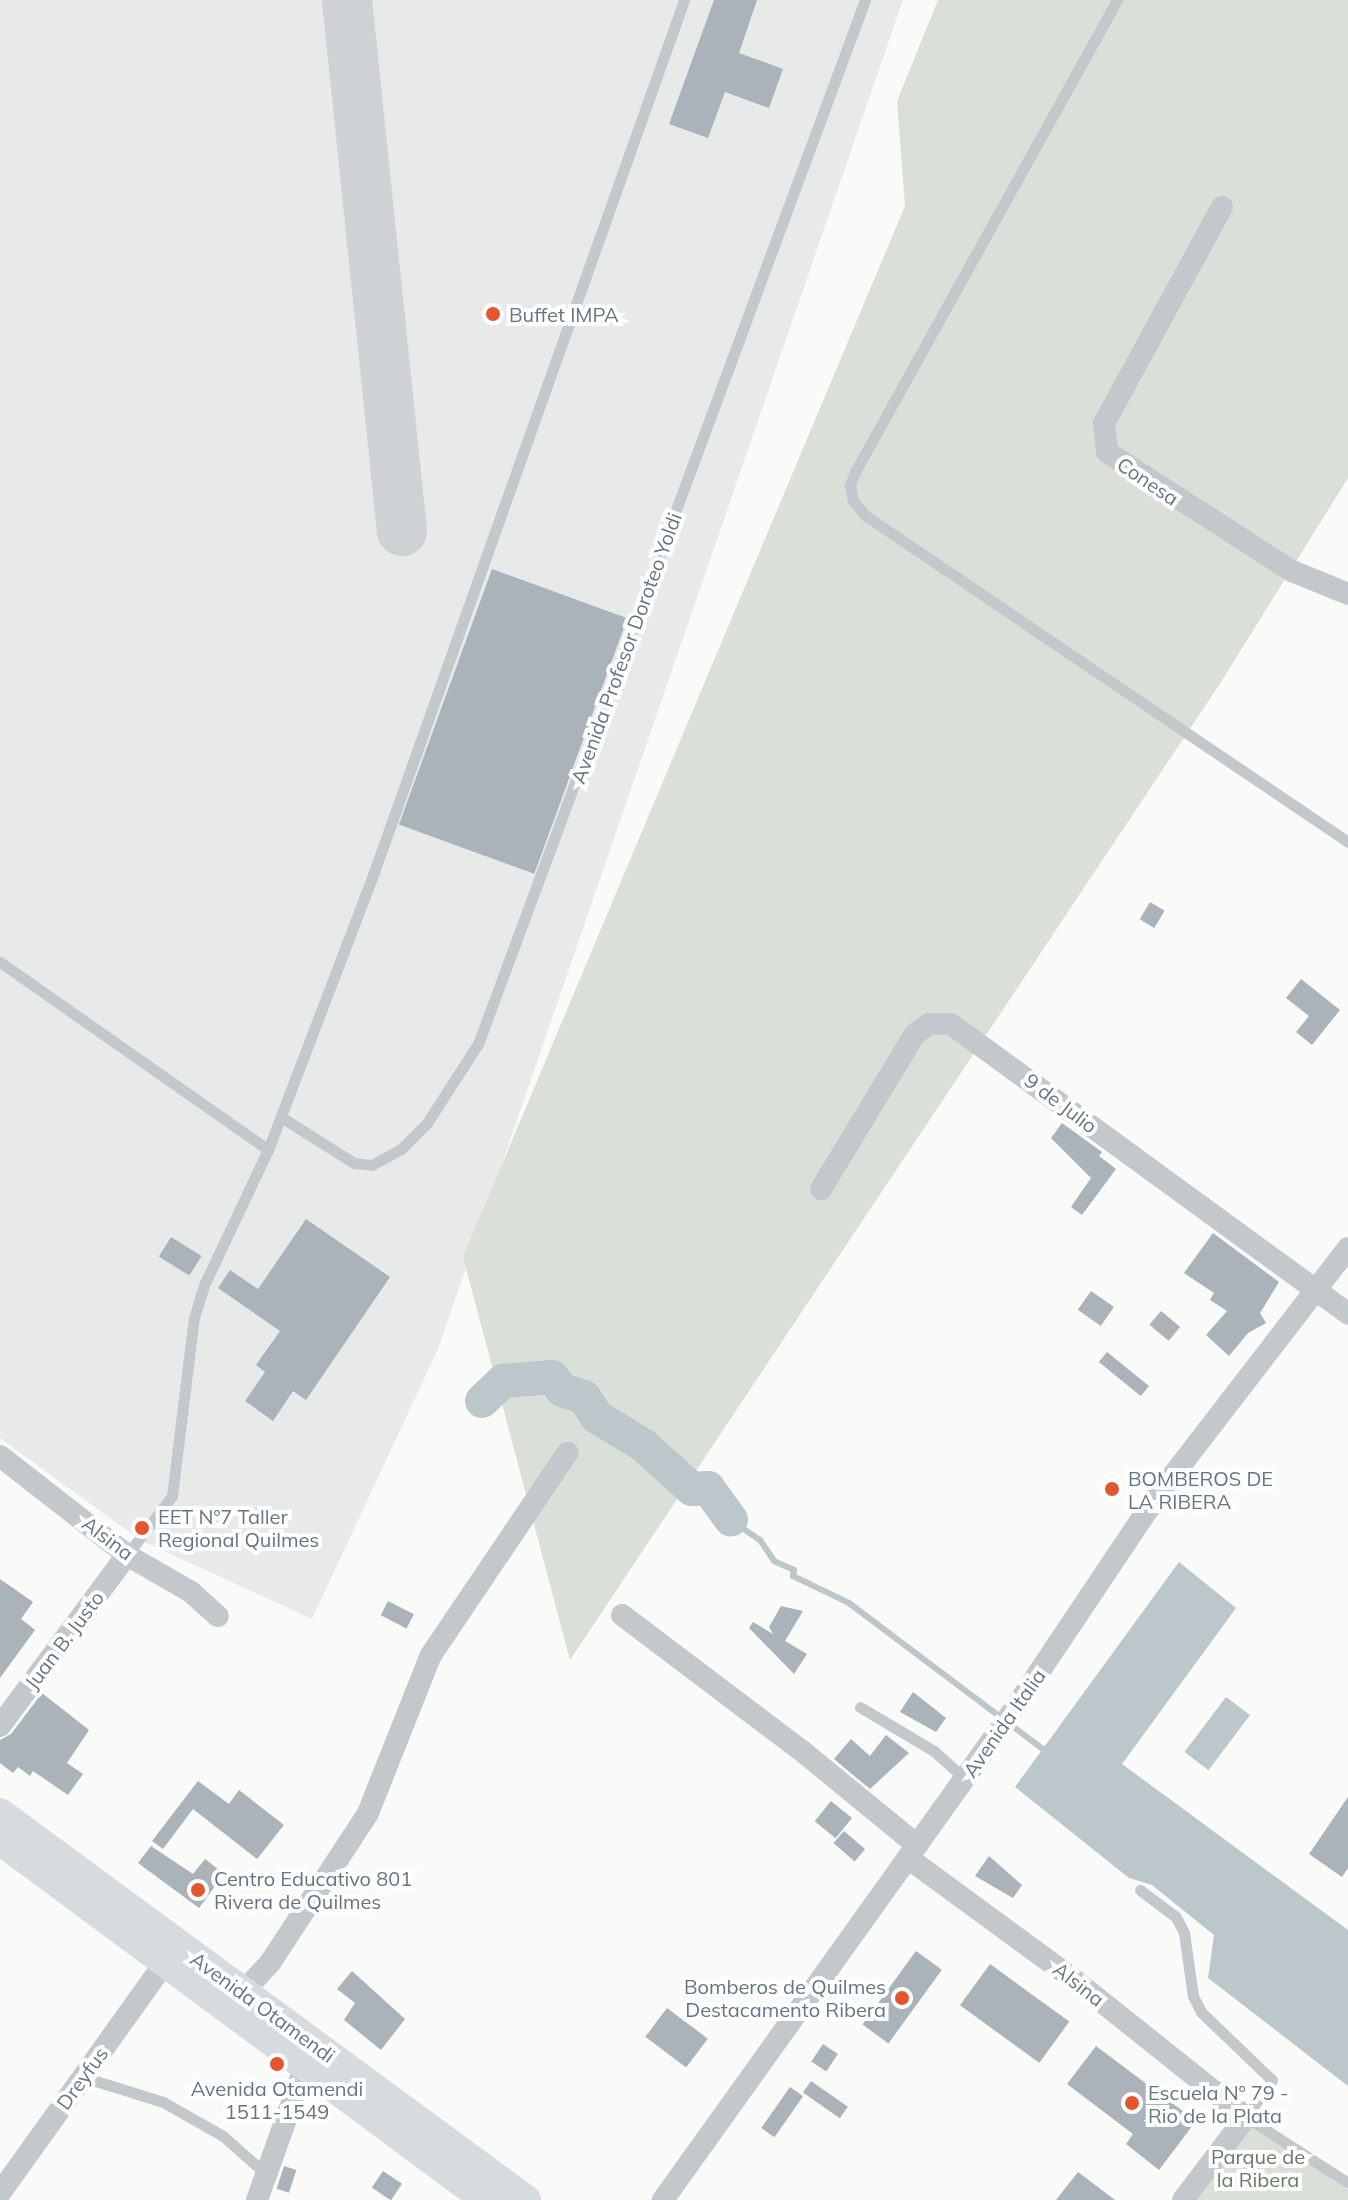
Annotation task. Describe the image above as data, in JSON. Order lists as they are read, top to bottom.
{
  "streets": {
    "main road": ["Avenida Otamendi"],
    "street": [
      "Conesa",
      "9 de Julio",
      "Alsina",
      "Juan B. Justo",
      "Avenida Italia",
      "Dreyfus"
    ],
    "lane": ["Avenida Profesor Doroteo Yoldi"]
  },
  "crossings": [
    ["9 de Julio", "Avenida Italia"],
    ["Alsina", "Juan B. Justo"],
    ["Alsina", "Avenida Italia"],
    ["Avenida Otamendi", "Dreyfus"]
  ],
  "parks": ["Parque de la Ribera"],
  "places": [
    "Buffet IMPA",
    "BOMBEROS DE LA RIBERA",
    "EET Nº7 Taller Regional Quilmes",
    "Centro Educativo 801 Rivera de Quilmes",
    "Bomberos de Quilmes Destacamento Ribera",
    "Avenida Otamendi 1511-1549",
    "Escuela Nº 79 - Rio de la Plata"
  ]
}
